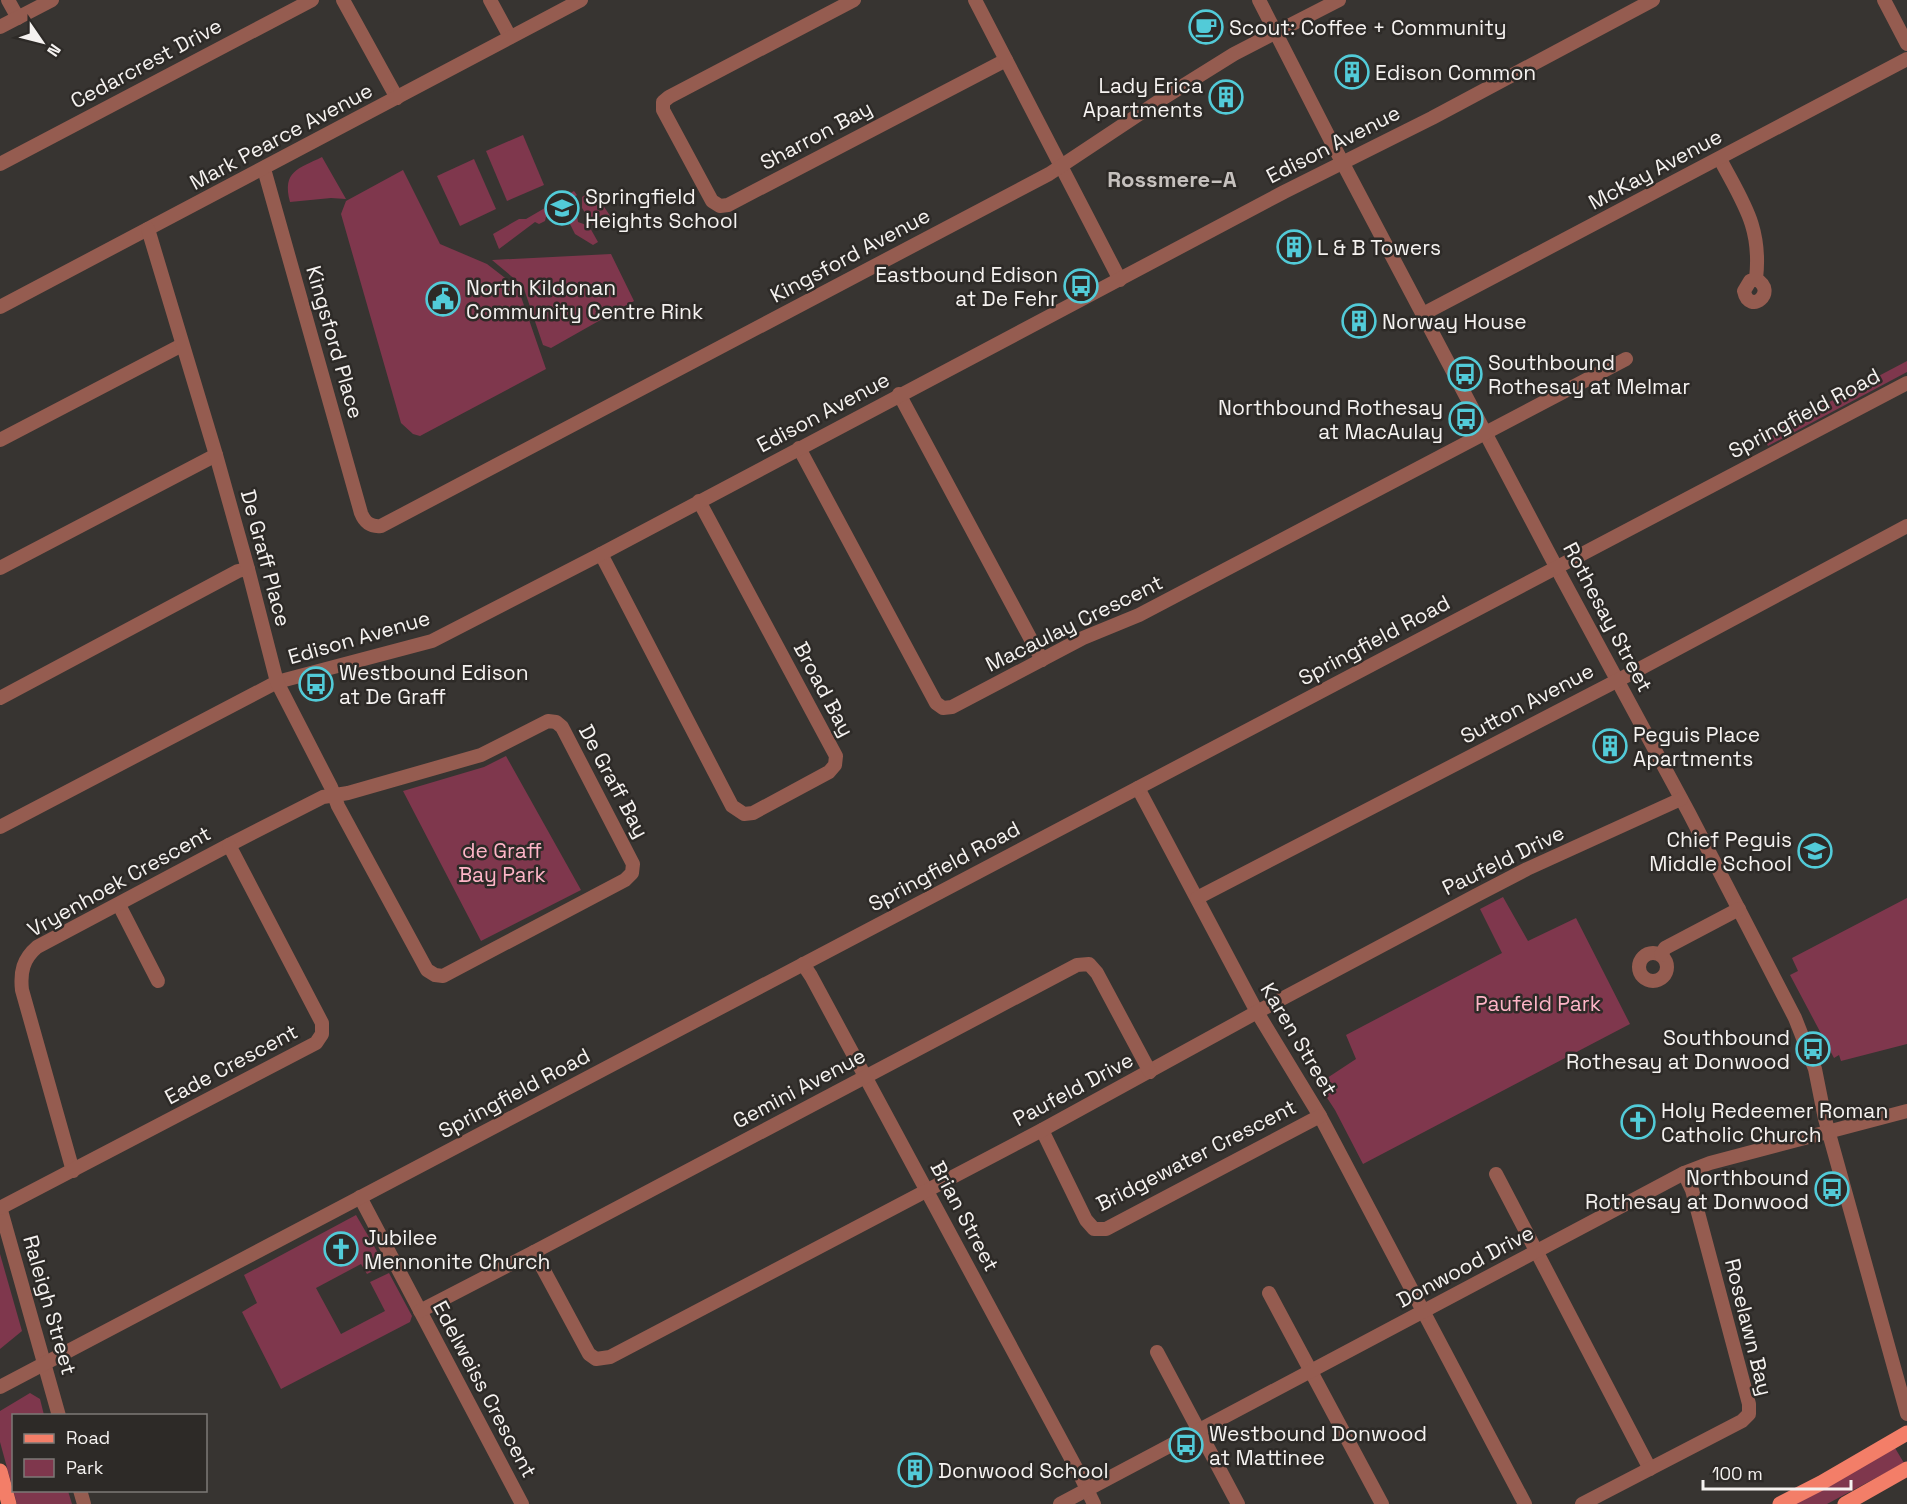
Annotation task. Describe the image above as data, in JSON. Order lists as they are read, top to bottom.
{
  "streets": {
    "street": [
      "Cedarcrest Drive",
      "Sharron Bay",
      "Mark Pearce Avenue",
      "Edison Avenue",
      "McKay Avenue",
      "Kingsford Avenue",
      "Kingsford Place",
      "Springfield Road",
      "De Graff Place",
      "Rothesay Street",
      "Macaulay Crescent",
      "Broad Bay",
      "Sutton Avenue",
      "De Graff Bay",
      "Paufeld Drive",
      "Vryenhoek Crescent",
      "Karen Street",
      "Eade Crescent",
      "Gemini Avenue",
      "Bridgewater Crescent",
      "Brian Street",
      "Donwood Drive",
      "Raleigh Street",
      "Roselawn Bay",
      "Edelweiss Crescent"
    ]
  },
  "crossings": [
    ["Mark Pearce Avenue", "Kingsford Place"],
    ["Mark Pearce Avenue", "De Graff Place"],
    ["Edison Avenue", "De Graff Place"],
    ["Edison Avenue", "Rothesay Street"],
    ["Edison Avenue", "Macaulay Crescent"],
    ["Edison Avenue", "Broad Bay"],
    ["McKay Avenue", "Rothesay Street"],
    ["Kingsford Avenue", "Kingsford Place"],
    ["Kingsford Avenue", "Rothesay Street"],
    ["Springfield Road", "Rothesay Street"],
    ["Springfield Road", "Karen Street"],
    ["Springfield Road", "Brian Street"],
    ["Springfield Road", "Raleigh Street"],
    ["Springfield Road", "Edelweiss Crescent"],
    ["De Graff Place", "De Graff Bay"],
    ["De Graff Place", "Vryenhoek Crescent"],
    ["Rothesay Street", "Macaulay Crescent"],
    ["Rothesay Street", "Sutton Avenue"],
    ["Rothesay Street", "Paufeld Drive"],
    ["Rothesay Street", "Donwood Drive"],
    ["Sutton Avenue", "Karen Street"],
    ["De Graff Bay", "Vryenhoek Crescent"],
    ["Paufeld Drive", "Karen Street"],
    ["Paufeld Drive", "Gemini Avenue"],
    ["Paufeld Drive", "Bridgewater Crescent"],
    ["Paufeld Drive", "Brian Street"],
    ["Vryenhoek Crescent", "Eade Crescent"],
    ["Karen Street", "Bridgewater Crescent"],
    ["Karen Street", "Donwood Drive"],
    ["Eade Crescent", "Raleigh Street"],
    ["Gemini Avenue", "Brian Street"],
    ["Gemini Avenue", "Edelweiss Crescent"],
    ["Brian Street", "Donwood Drive"],
    ["Donwood Drive", "Roselawn Bay"]
  ],
  "districts": ["Rossmere–A"],
  "parks": ["de Graff Bay Park", "Paufeld Park"],
  "places": {
    "cafe": ["Scout: Coffee + Community"],
    "building": [
      "Edison Common",
      "Lady Erica Apartments",
      "L & B Towers",
      "Norway House",
      "Peguis Place Apartments",
      "Donwood School"
    ],
    "school or university": ["Springfield Heights School", "Chief Peguis Middle School"],
    "bus stop": [
      "Eastbound Edison at De Fehr",
      "Southbound Rothesay at Melmar",
      "Northbound Rothesay at MacAulay",
      "Westbound Edison at De Graff",
      "Southbound Rothesay at Donwood",
      "Northbound Rothesay at Donwood",
      "Westbound Donwood at Mattinee"
    ],
    "public building": ["North Kildonan Community Centre Rink"],
    "church": ["Holy Redeemer Roman Catholic Church", "Jubilee Mennonite Church"]
  },
  "legend": ["Road", "Park"],
  "scale_bar": "100 m",
  "north": "bottom right"
}
